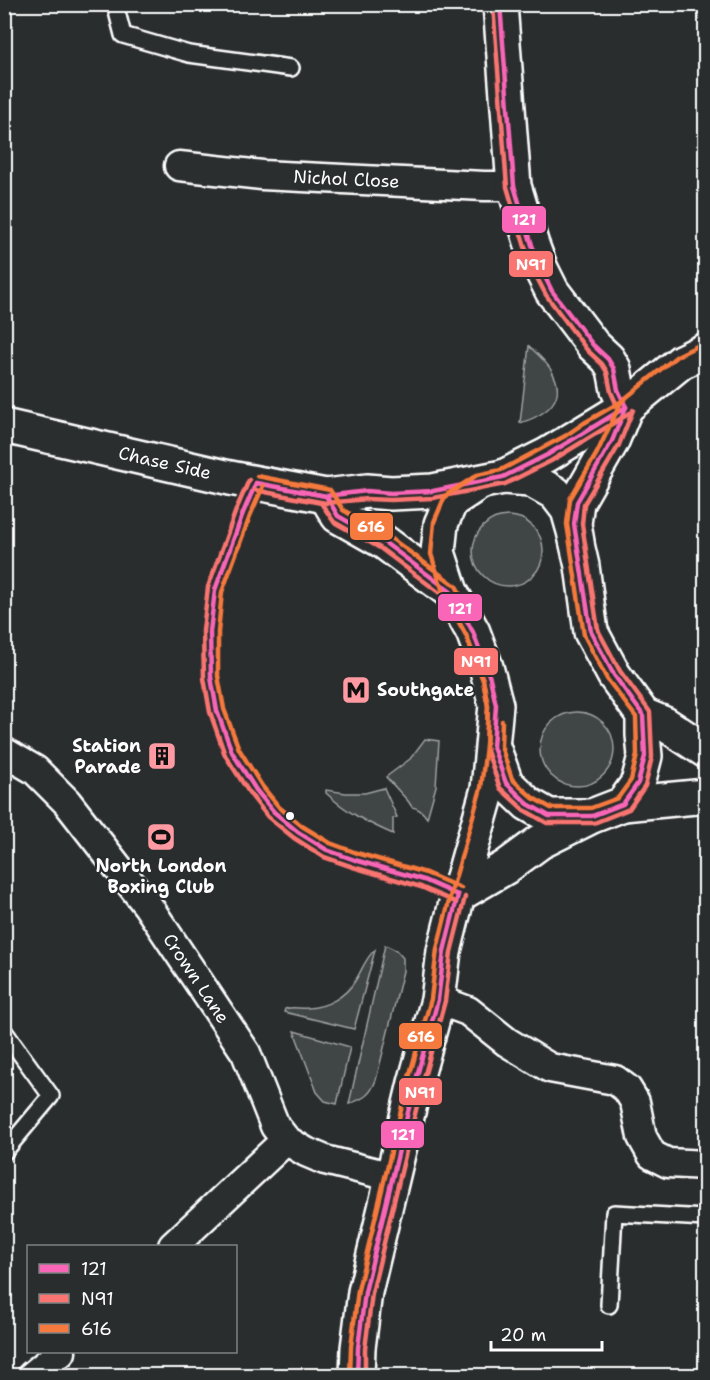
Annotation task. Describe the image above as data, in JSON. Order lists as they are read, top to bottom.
{
  "streets": {
    "main road": ["Chase Side"],
    "street": ["Nichol Close", "Crown Lane"]
  },
  "places": {
    "metro station": ["Southgate"],
    "building": ["Station Parade"],
    "sports": ["North London Boxing Club"]
  },
  "lines": ["transit line 121", "transit line N91", "transit line 616"],
  "legend": ["121", "N91", "616"],
  "scale_bar": "20 m"
}
